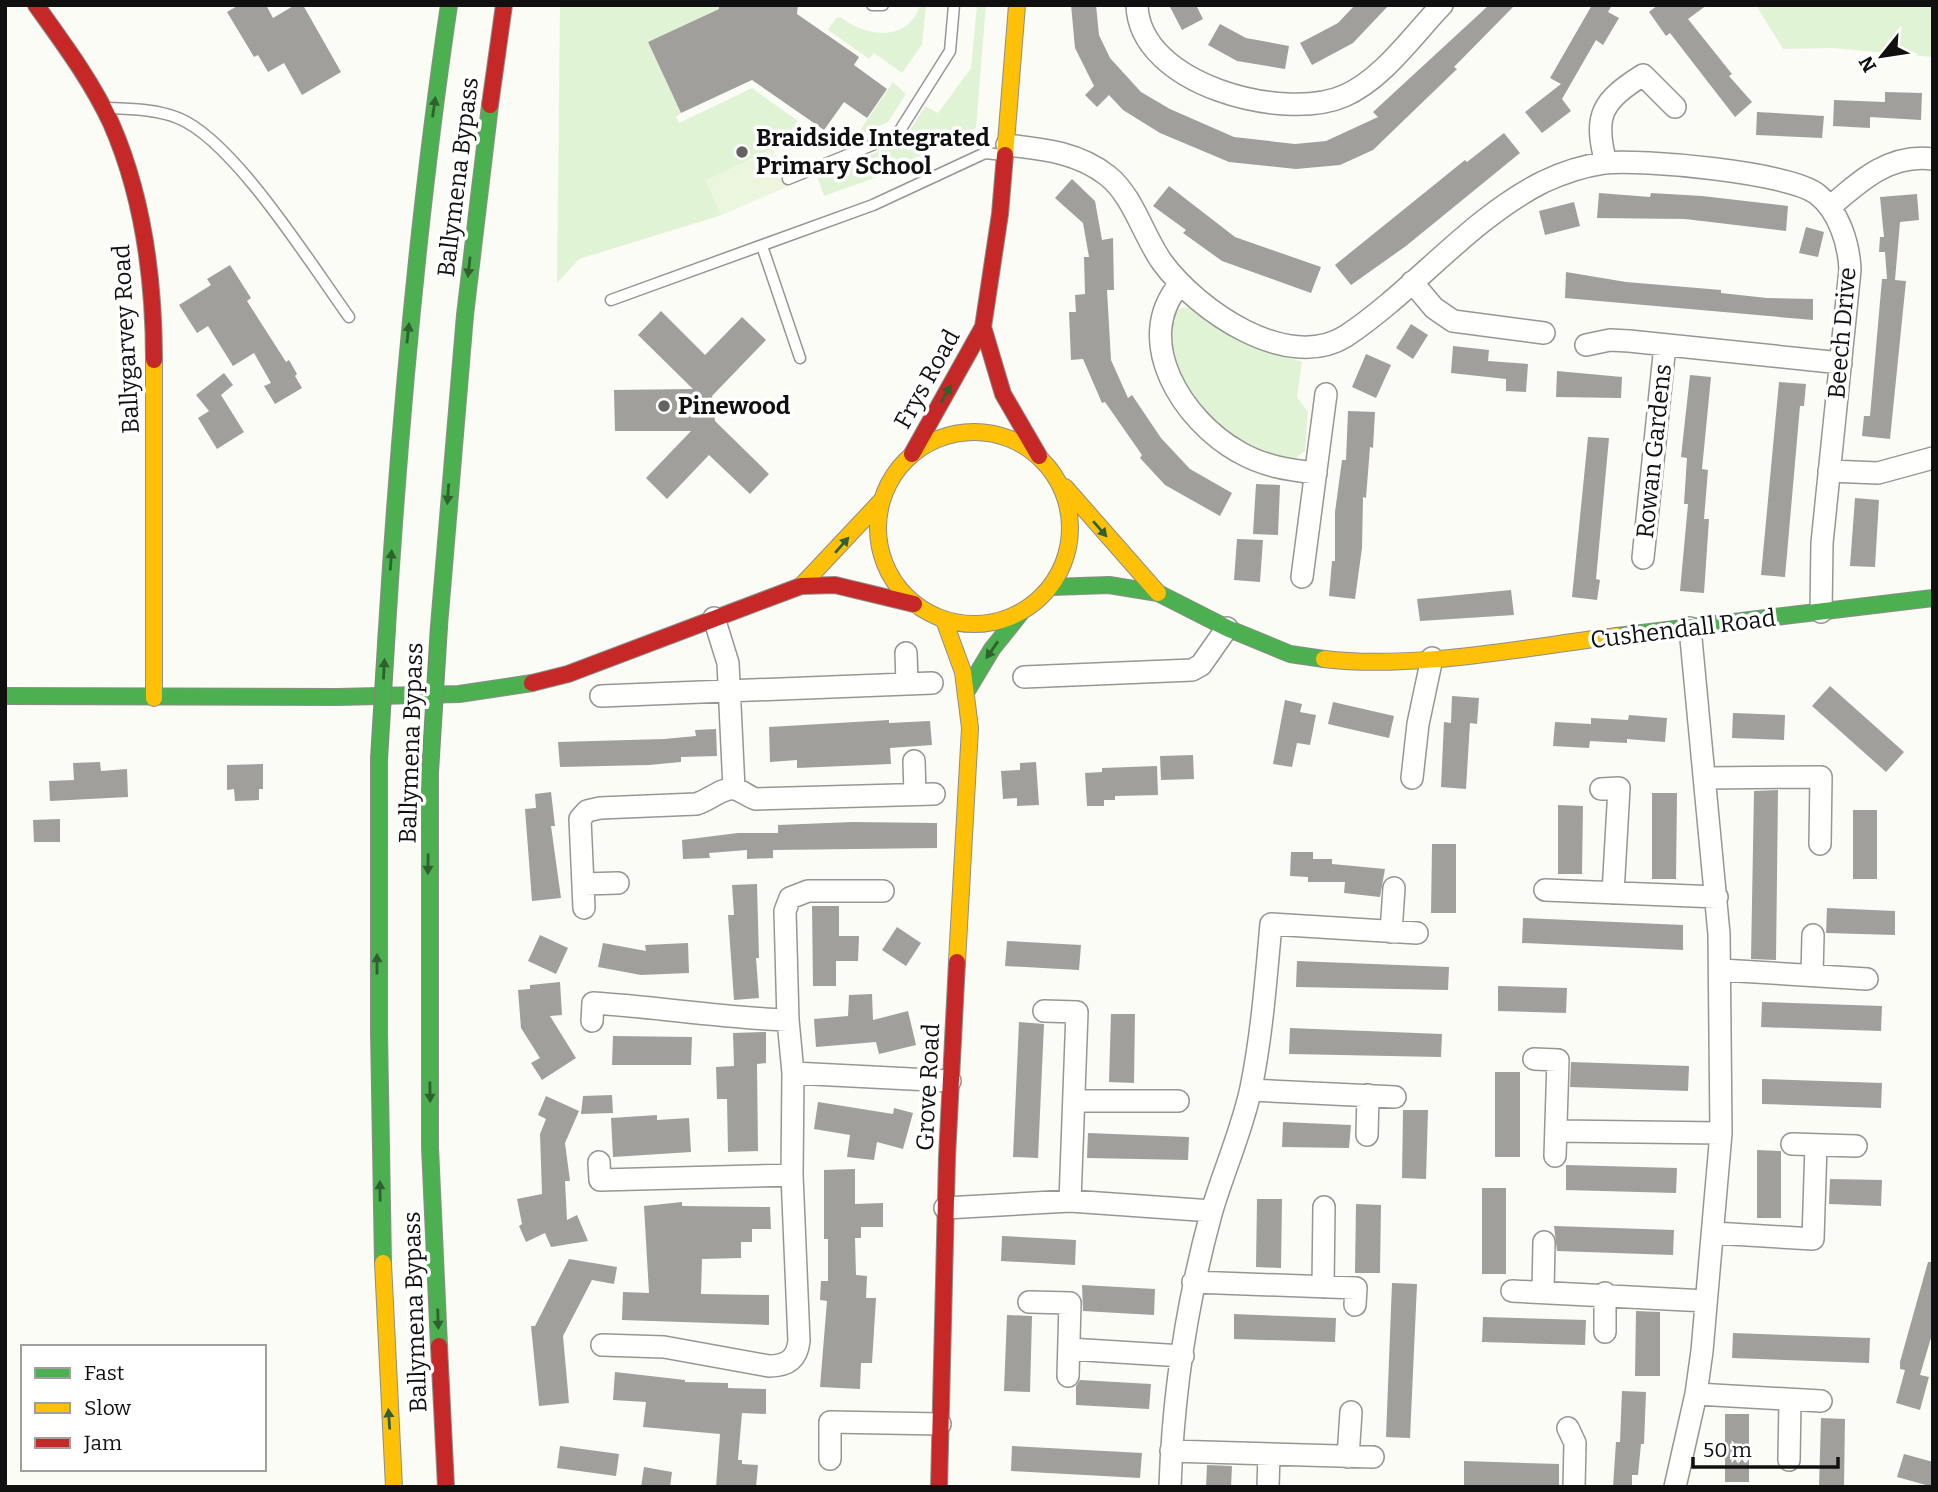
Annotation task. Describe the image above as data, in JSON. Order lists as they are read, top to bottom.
{
  "streets": {
    "main road": [
      "Ballymena Bypass",
      "Ballygarvey Road",
      "Frys Road",
      "Cushendall Road",
      "Grove Road"
    ],
    "street": ["Beech Drive", "Rowan Gardens"]
  },
  "crossings": [
    ["Beech Drive", "Frys Road"],
    ["Beech Drive", "Rowan Gardens"],
    ["Beech Drive", "Cushendall Road"],
    ["Frys Road", "Cushendall Road"],
    ["Frys Road", "Grove Road"],
    ["Cushendall Road", "Grove Road"]
  ],
  "places": ["Braidside Integrated Primary School", "Pinewood"],
  "legend": ["Fast", "Slow", "Jam"],
  "scale_bar": "50 m",
  "north": "bottom left"
}
